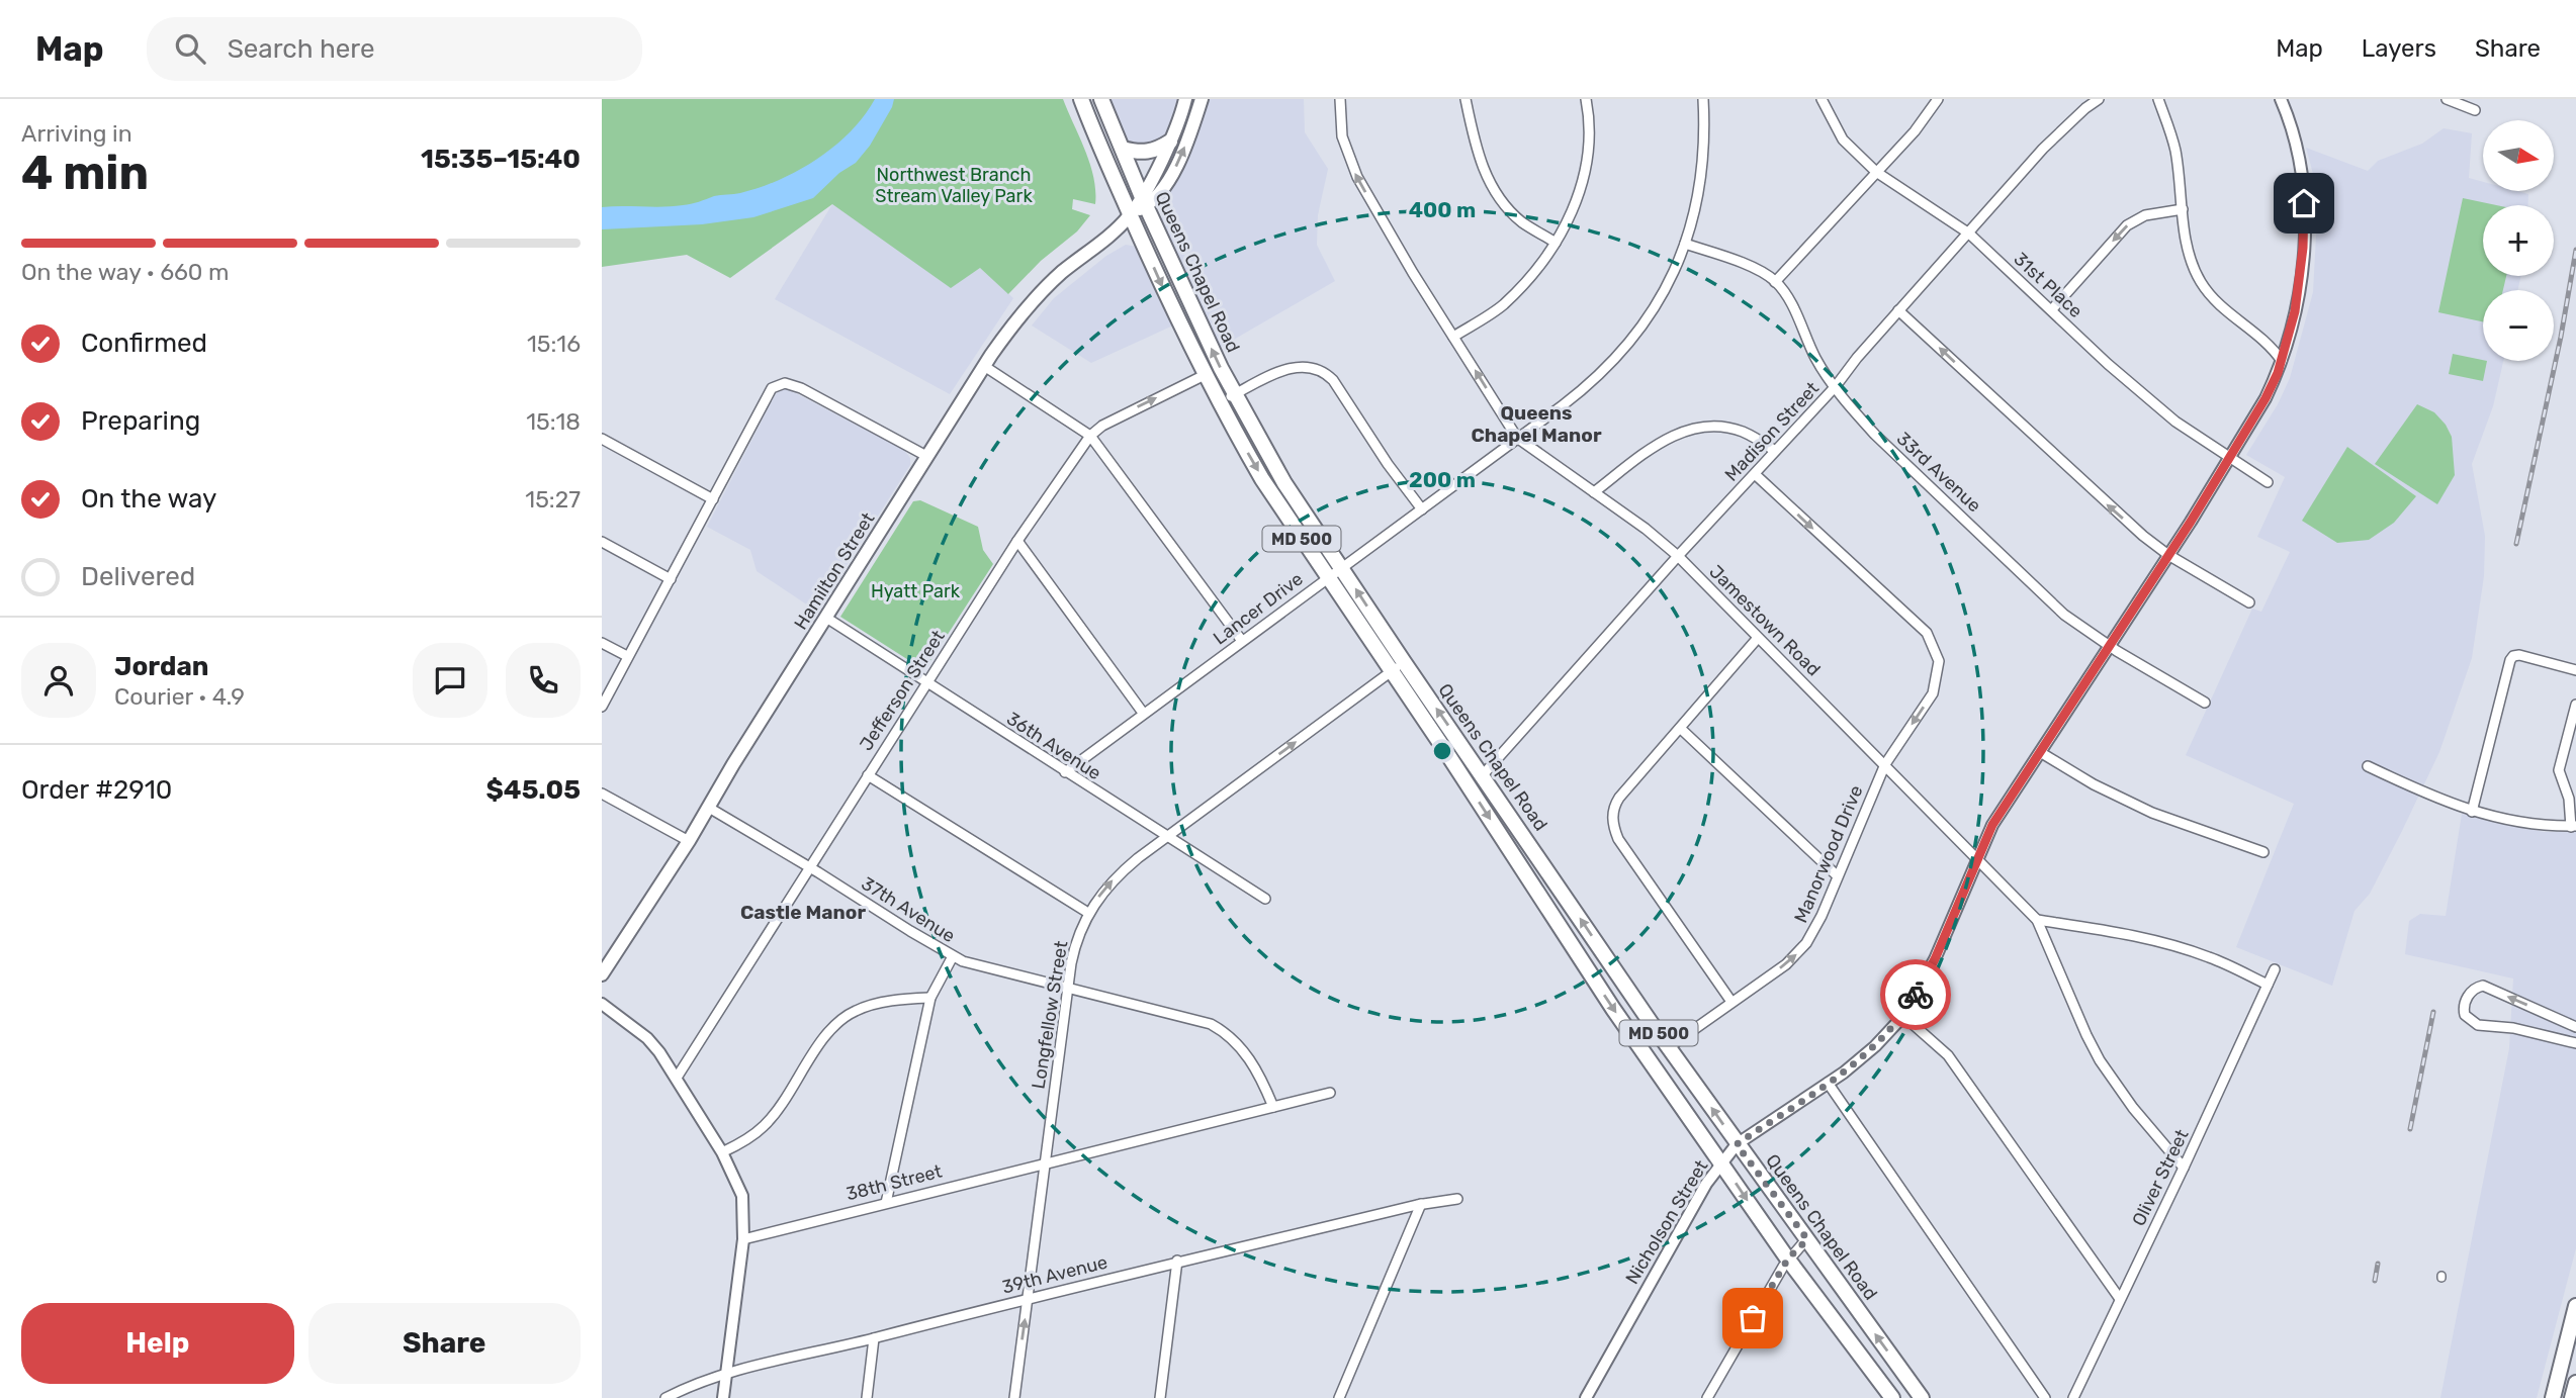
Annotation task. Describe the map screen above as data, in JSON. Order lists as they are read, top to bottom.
{
  "streets": {
    "main road": ["Queens Chapel Road", "MD 500", "Hamilton Street"],
    "street": [
      "31st Place",
      "Madison Street",
      "33rd Avenue",
      "Lancer Drive",
      "Jamestown Road",
      "Jefferson Street",
      "36th Avenue",
      "Manorwood Drive",
      "37th Avenue",
      "Longfellow Street",
      "Oliver Street",
      "38th Street",
      "Nicholson Street",
      "39th Avenue"
    ]
  },
  "crossings": [
    ["Queens Chapel Road", "Madison Street"],
    ["Queens Chapel Road", "Hamilton Street"],
    ["Queens Chapel Road", "Lancer Drive"],
    ["Queens Chapel Road", "Jefferson Street"],
    ["Queens Chapel Road", "Manorwood Drive"],
    ["Queens Chapel Road", "Longfellow Street"],
    ["Queens Chapel Road", "Nicholson Street"],
    ["31st Place", "Madison Street"],
    ["31st Place", "Nicholson Street"],
    ["Madison Street", "33rd Avenue"],
    ["Madison Street", "Jamestown Road"],
    ["Madison Street", "Manorwood Drive"],
    ["33rd Avenue", "Lancer Drive"],
    ["33rd Avenue", "Nicholson Street"],
    ["Hamilton Street", "36th Avenue"],
    ["Hamilton Street", "37th Avenue"],
    ["Lancer Drive", "Jamestown Road"],
    ["Lancer Drive", "36th Avenue"],
    ["Jamestown Road", "Manorwood Drive"],
    ["Jamestown Road", "Oliver Street"],
    ["Jamestown Road", "Nicholson Street"],
    ["Jefferson Street", "36th Avenue"],
    ["Jefferson Street", "37th Avenue"],
    ["36th Avenue", "Longfellow Street"],
    ["37th Avenue", "Longfellow Street"],
    ["37th Avenue", "38th Street"],
    ["Longfellow Street", "38th Street"],
    ["Longfellow Street", "39th Avenue"]
  ],
  "one_way": ["Longfellow Street"],
  "districts": ["Queens Chapel Manor", "Castle Manor"],
  "parks": ["Northwest Branch Stream Valley Park", "Hyatt Park"],
  "north": "right",
  "page": {
    "header": "Map",
    "search": "Search here",
    "nav": ["Map", "Layers", "Share"],
    "heading": ["4 min", "Arriving in", "15:35–15:40"],
    "panel": [
      "Jordan",
      "Courier · 4.9",
      "Order #2910",
      "$45.05"
    ],
    "map_buttons": ["+", "−"],
    "bar": "On the way · 660 m",
    "list": [
      ["Confirmed", "15:16"],
      ["Preparing", "15:18"],
      ["On the way", "15:27"],
      "Delivered"
    ],
    "buttons": ["Help", "Share"]
  },
  "rings": ["400 m", "200 m"]
}
